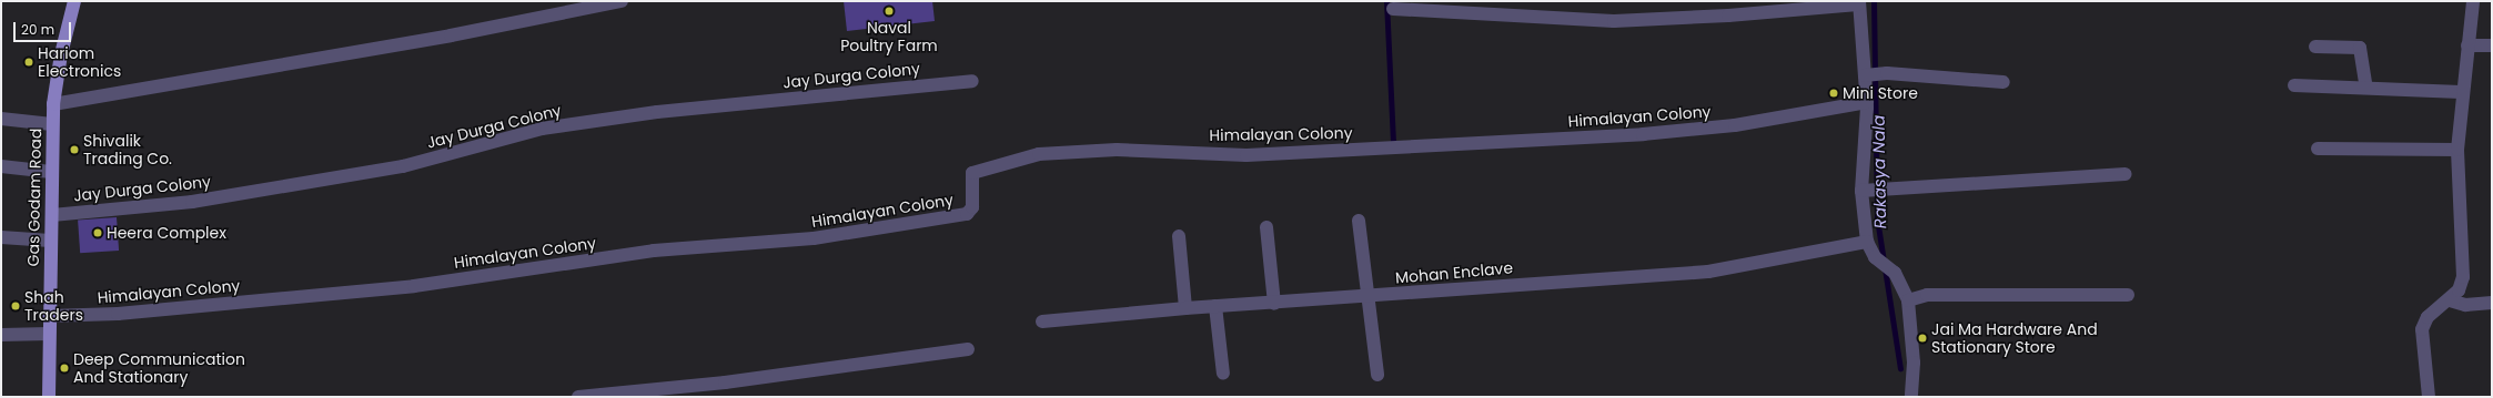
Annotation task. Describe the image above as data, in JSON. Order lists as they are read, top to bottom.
{
  "streets": {
    "main road": ["Gas Godam Road"],
    "street": ["Jay Durga Colony", "Himalayan Colony", "Mohan Enclave"]
  },
  "crossings": [
    ["Jay Durga Colony", "Gas Godam Road"],
    ["Himalayan Colony", "Gas Godam Road"]
  ],
  "water": ["Rakasya Nala"],
  "places": [
    "Naval Poultry Farm",
    "Hariom Electronics",
    "Mini Store",
    "Shivalik Trading Co.",
    "Heera Complex",
    "Shah Traders",
    "Jai Ma Hardware And Stationary Store",
    "Deep Communication And Stationary"
  ],
  "scale_bar": "20 m"
}
